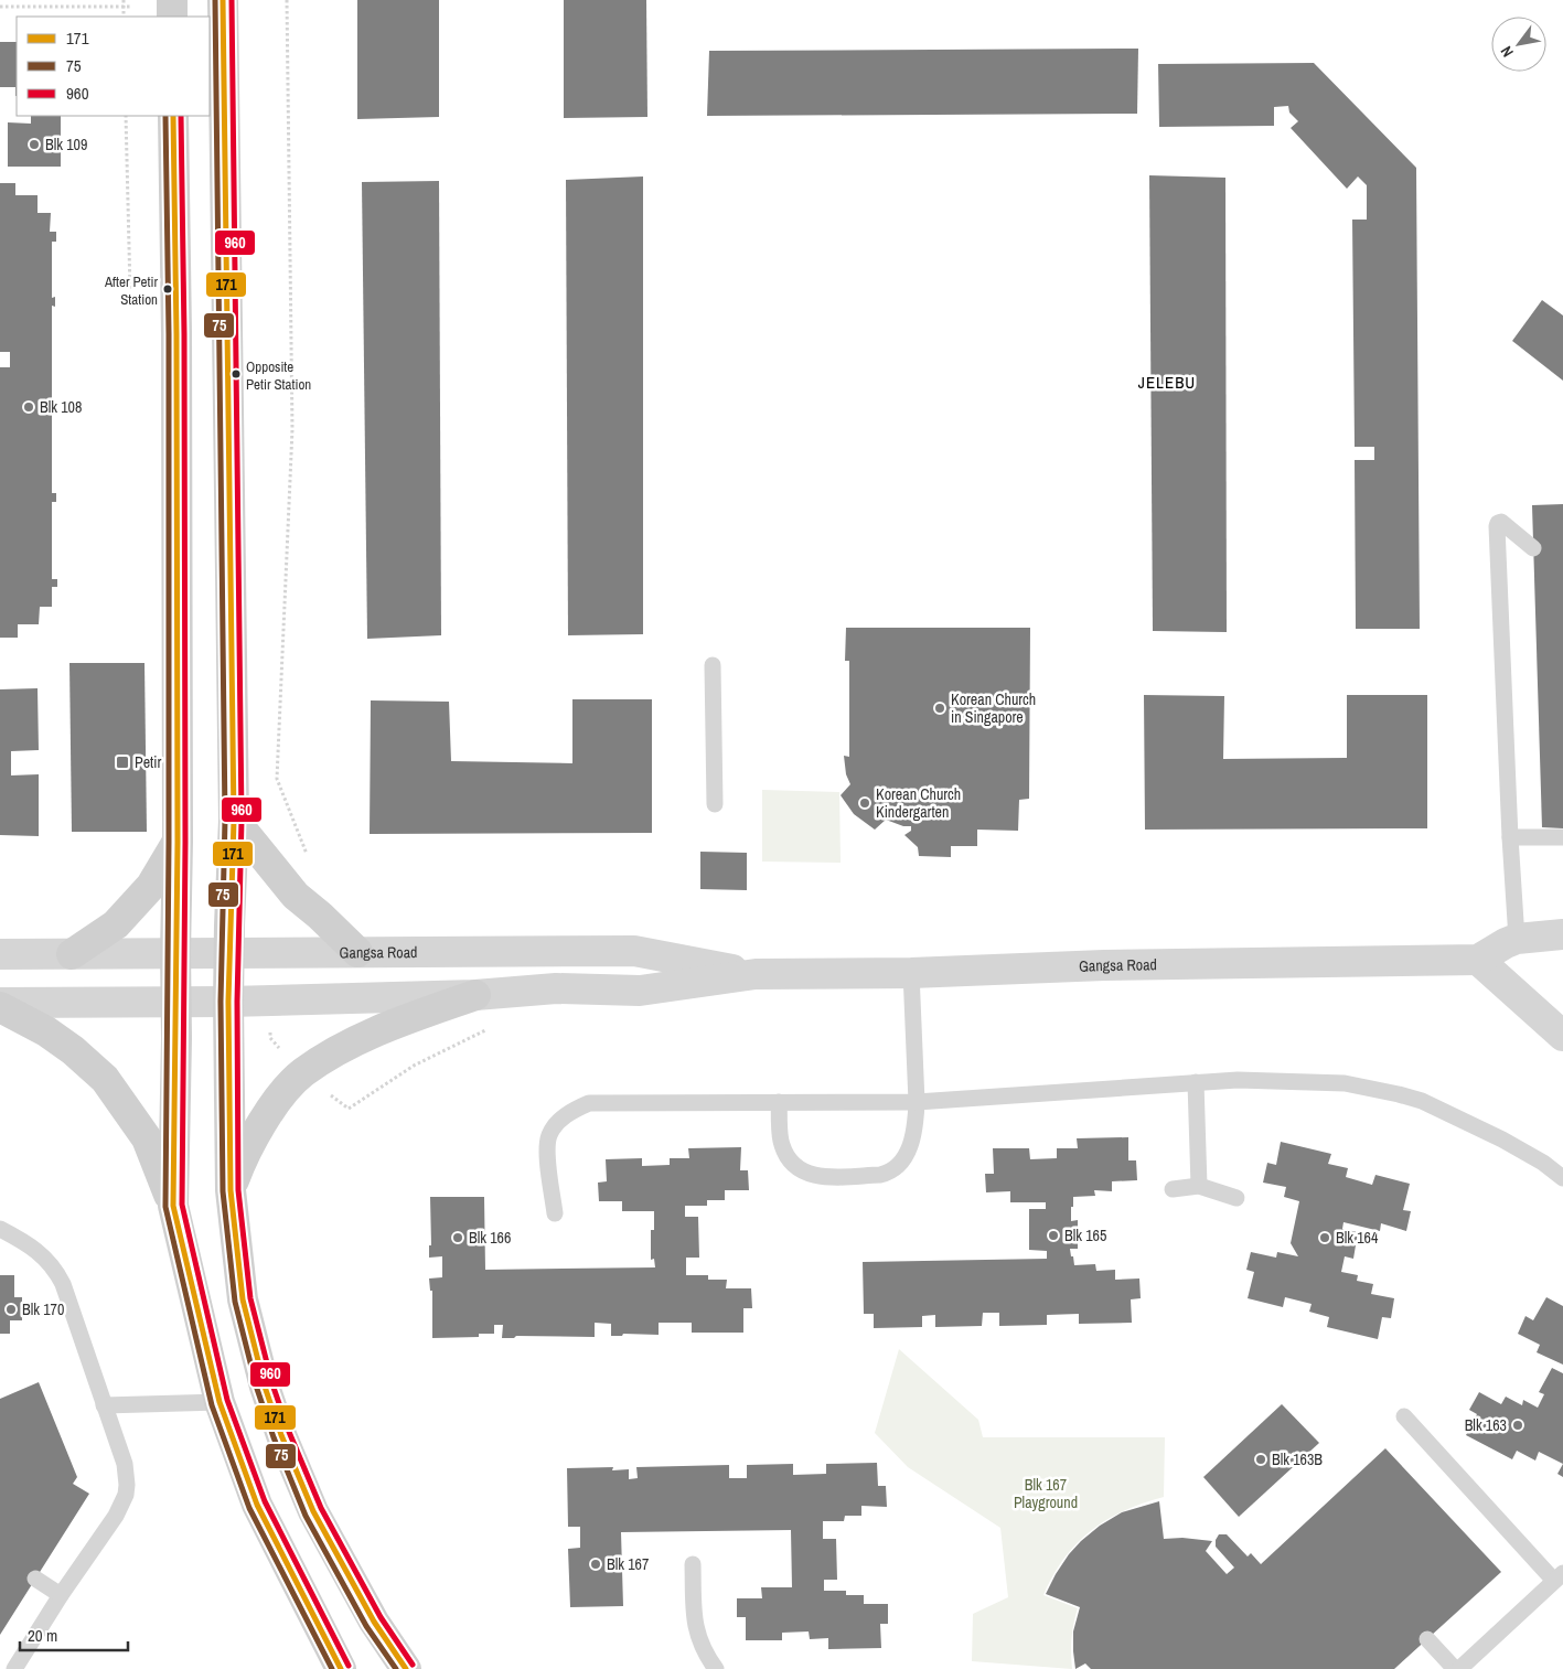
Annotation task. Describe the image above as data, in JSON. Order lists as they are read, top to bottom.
{
  "streets": {
    "street": ["Gangsa Road"]
  },
  "districts": ["JELEBU"],
  "parks": ["Blk 167 Playground"],
  "places": {
    "other": [
      "Blk 109",
      "After Petir Station",
      "Opposite Petir Station",
      "Blk 108",
      "Korean Church in Singapore",
      "Korean Church Kindergarten",
      "Blk 165",
      "Blk 166",
      "Blk 164",
      "Blk 170",
      "Blk 163",
      "Blk 163B",
      "Blk 167"
    ],
    "transit": ["Petir"]
  },
  "lines": ["transit line 171", "transit line 75", "transit line 960"],
  "legend": ["171", "75", "960"],
  "scale_bar": "20 m",
  "north": "bottom left"
}
